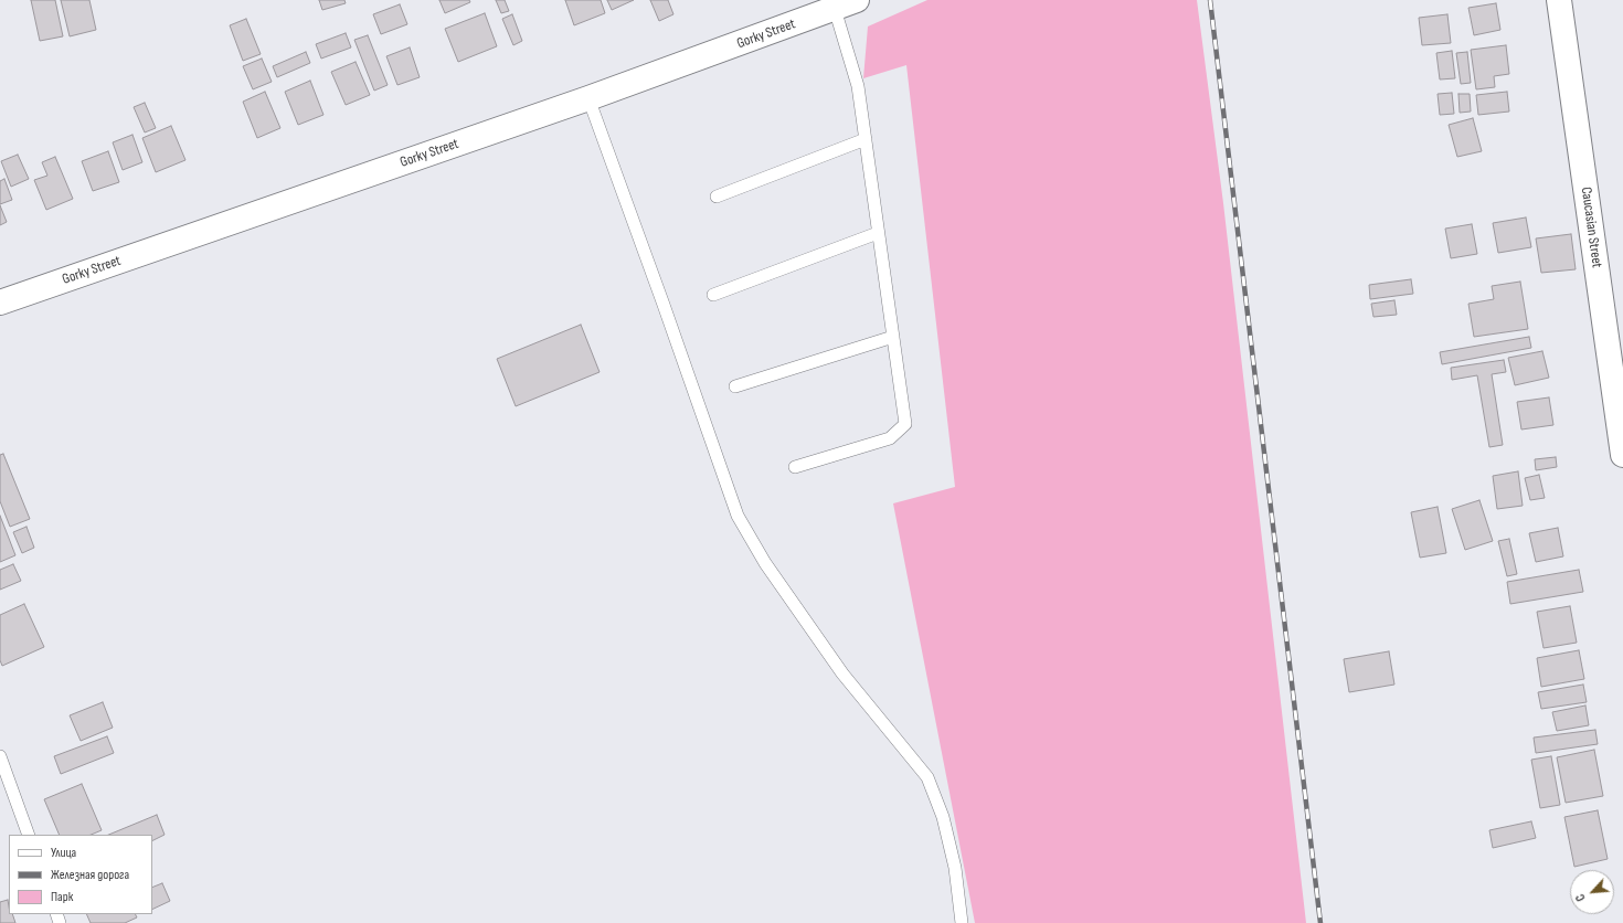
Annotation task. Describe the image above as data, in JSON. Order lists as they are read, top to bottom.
{
  "streets": {
    "street": ["Gorky Street", "Caucasian Street"]
  },
  "legend": ["Улица", "Железная дорога", "Парк"],
  "north": "bottom left"
}
